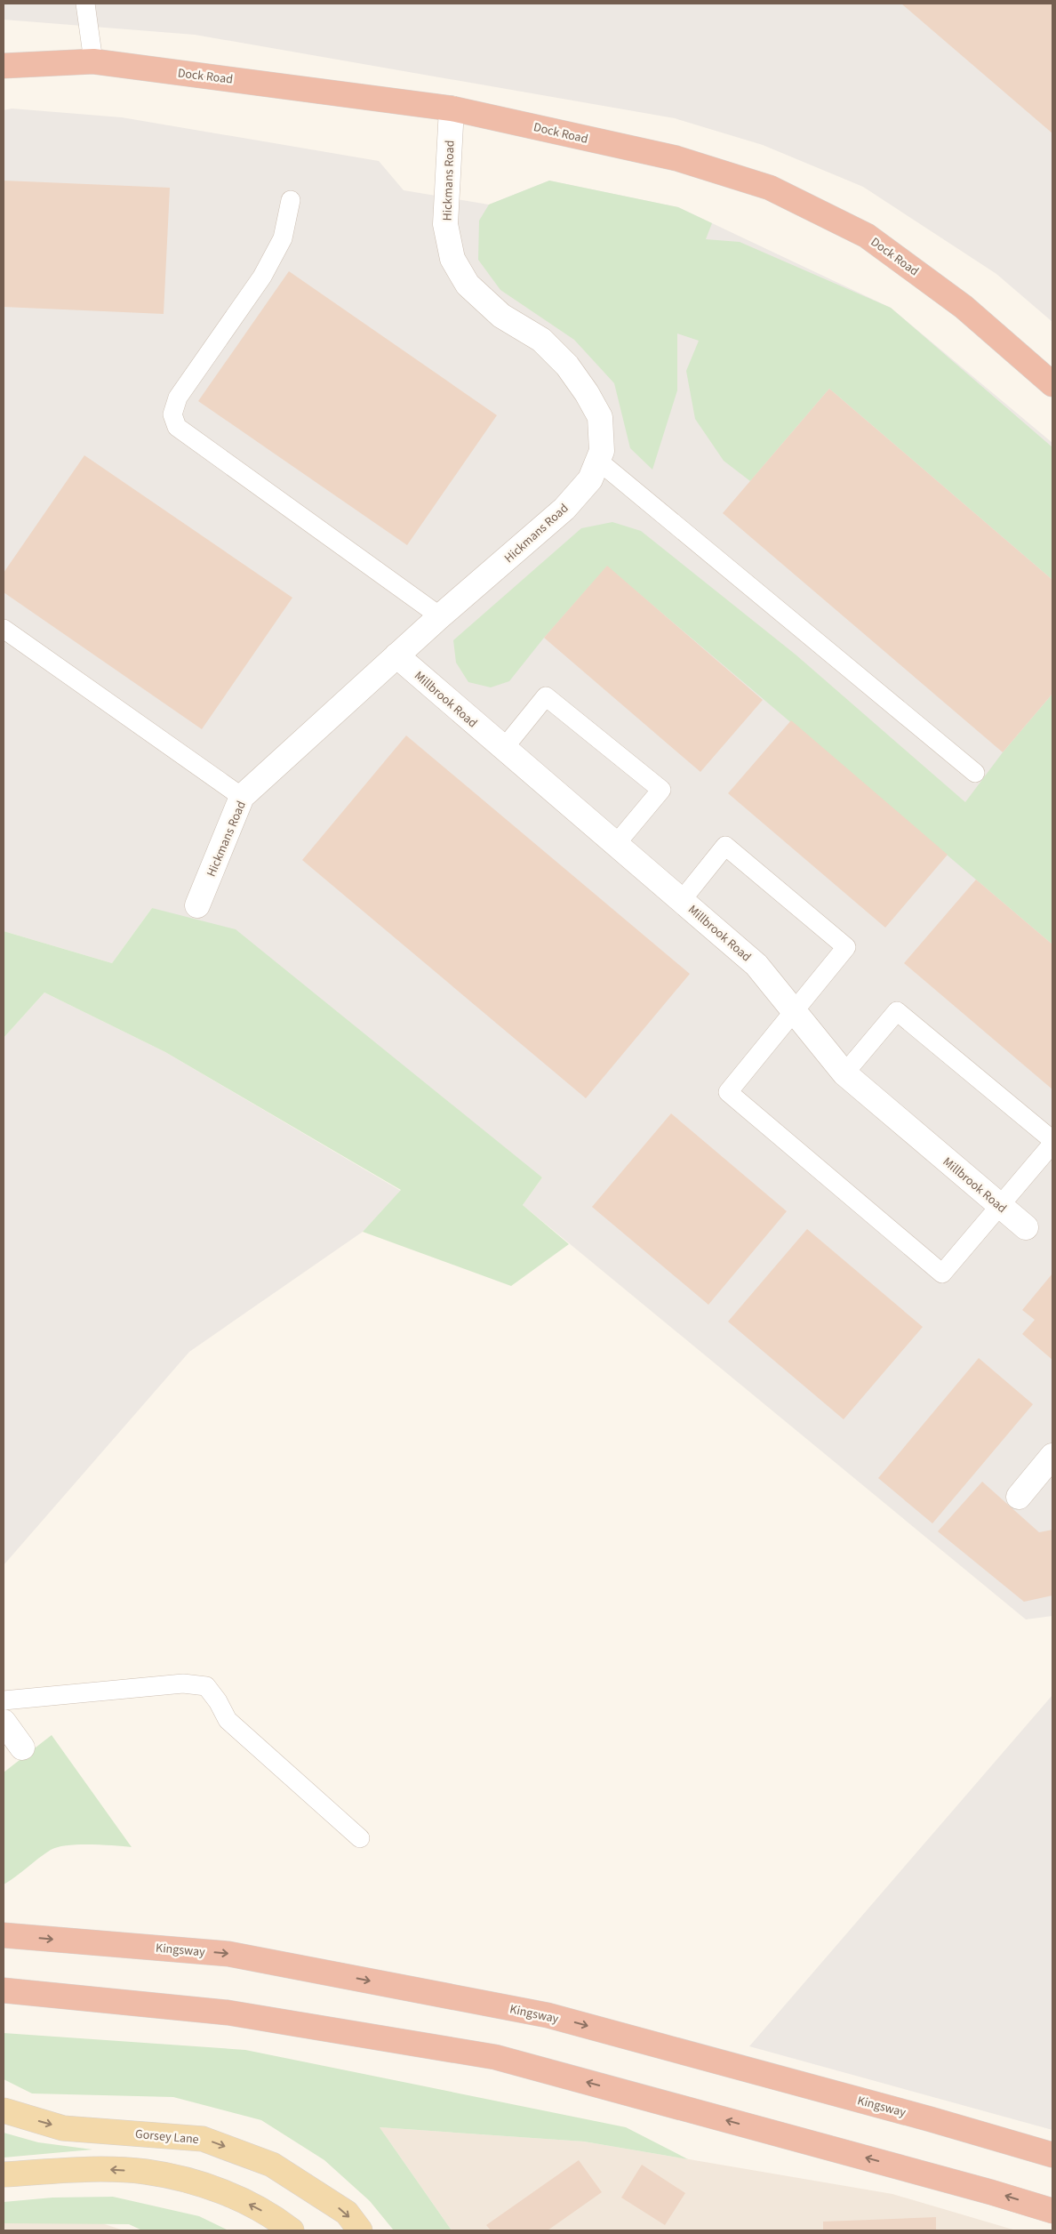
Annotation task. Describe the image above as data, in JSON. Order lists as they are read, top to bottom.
{
  "streets": {
    "highway": ["Dock Road", "Kingsway"],
    "main road": ["Gorsey Lane"],
    "street": ["Hickmans Road", "Millbrook Road"]
  },
  "crossings": [
    ["Dock Road", "Hickmans Road"],
    ["Hickmans Road", "Millbrook Road"]
  ]
}
